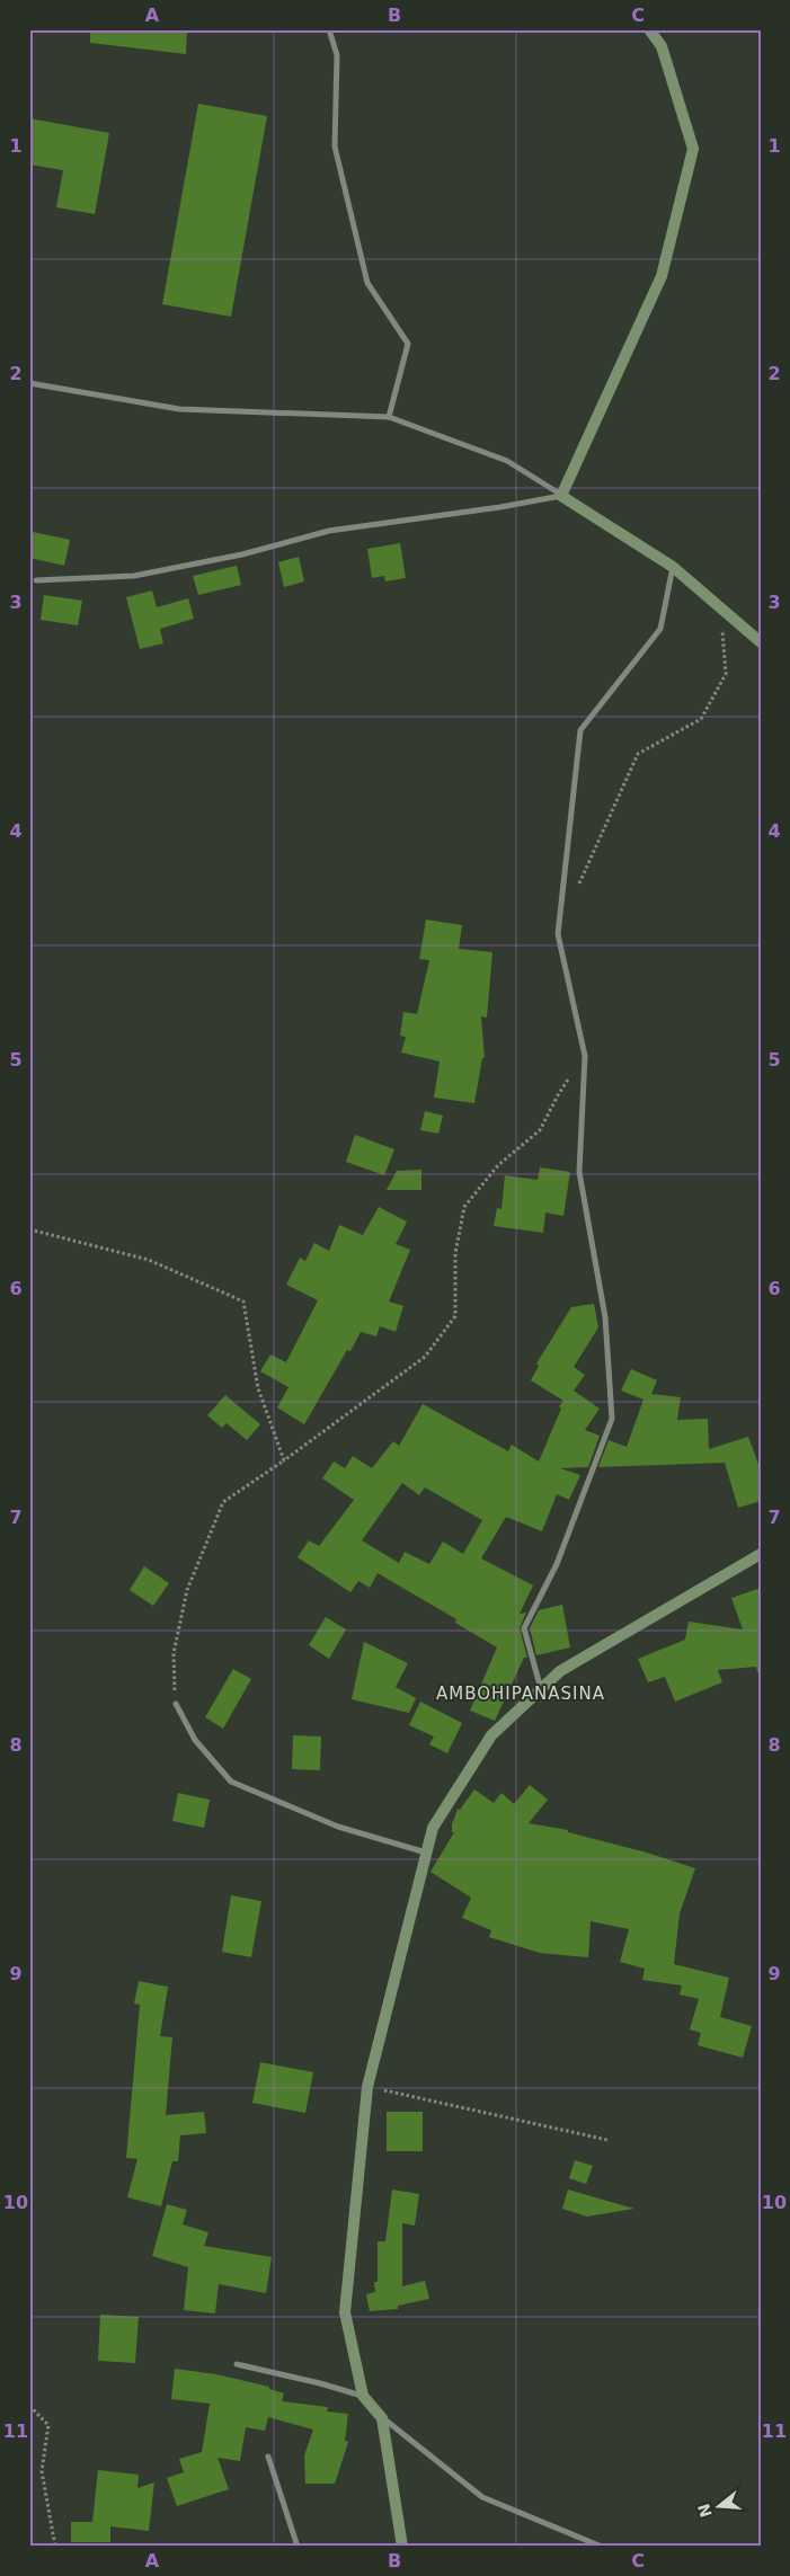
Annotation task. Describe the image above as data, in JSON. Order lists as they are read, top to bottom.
{
  "districts": ["AMBOHIPANASINA"],
  "north": "left",
  "grid": {
    "columns": ["A", "B", "C"],
    "rows": [
      "1",
      "2",
      "3",
      "4",
      "5",
      "6",
      "7",
      "8",
      "9",
      "10",
      "11"
    ]
  }
}
